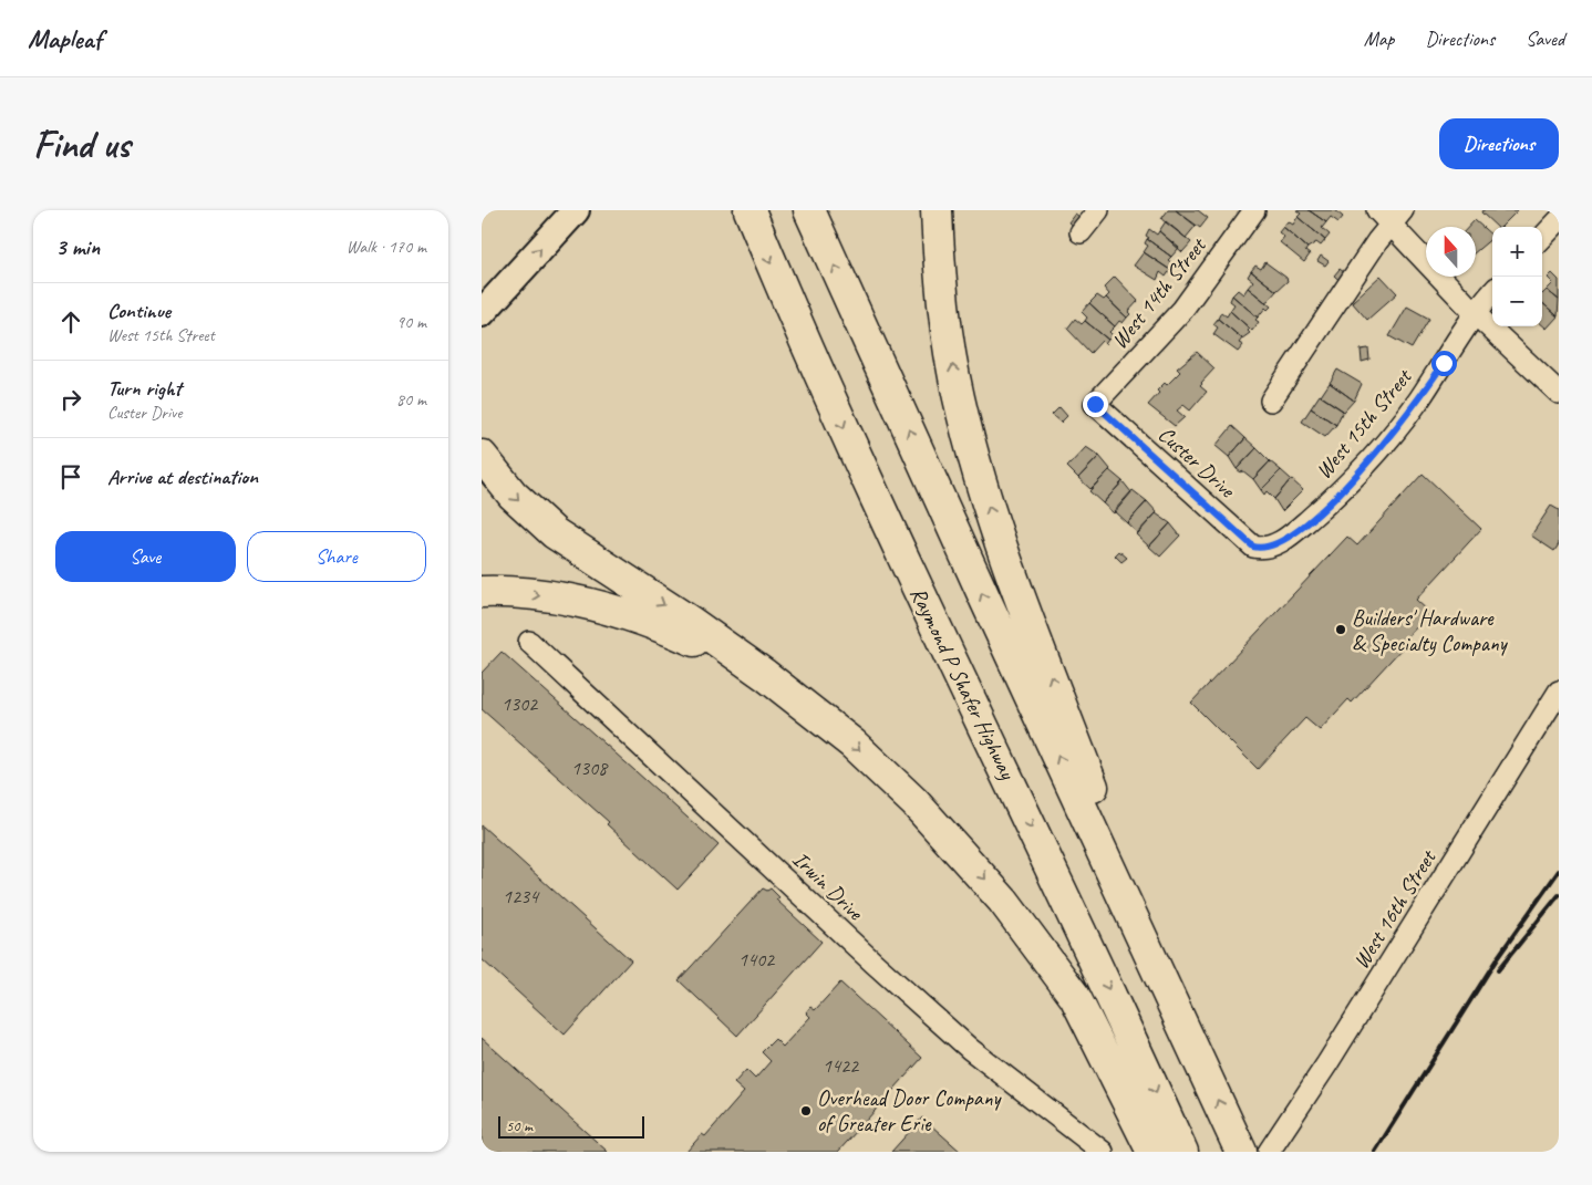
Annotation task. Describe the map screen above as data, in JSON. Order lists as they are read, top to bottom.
{
  "streets": {
    "highway": ["Raymond P Shafer Highway"],
    "street": [
      "West 14th Street",
      "West 15th Street",
      "Custer Drive",
      "Irwin Drive",
      "West 16th Street"
    ]
  },
  "crossings": [
    ["West 14th Street", "Custer Drive"],
    ["West 15th Street", "Custer Drive"]
  ],
  "places": ["Builders' Hardware & Specialty Company", "Overhead Door Company of Greater Erie"],
  "house_numbers": [
    "1302",
    "1308",
    "1234",
    "1402",
    "1422"
  ],
  "scale_bar": "50 m",
  "north": "top",
  "page": {
    "header": "Mapleaf",
    "nav": ["Map", "Directions", "Saved"],
    "buttons": [
      "Directions",
      ["Save", "Share"]
    ],
    "title": "Find us",
    "heading": ["3 min", "Walk · 170 m"],
    "map_buttons": ["+", "−"],
    "list": [
      ["Continue", "West 15th Street", "90 m"],
      ["Turn right", "Custer Drive", "80 m"],
      "Arrive at destination"
    ],
    "scale": "50 m"
  }
}
